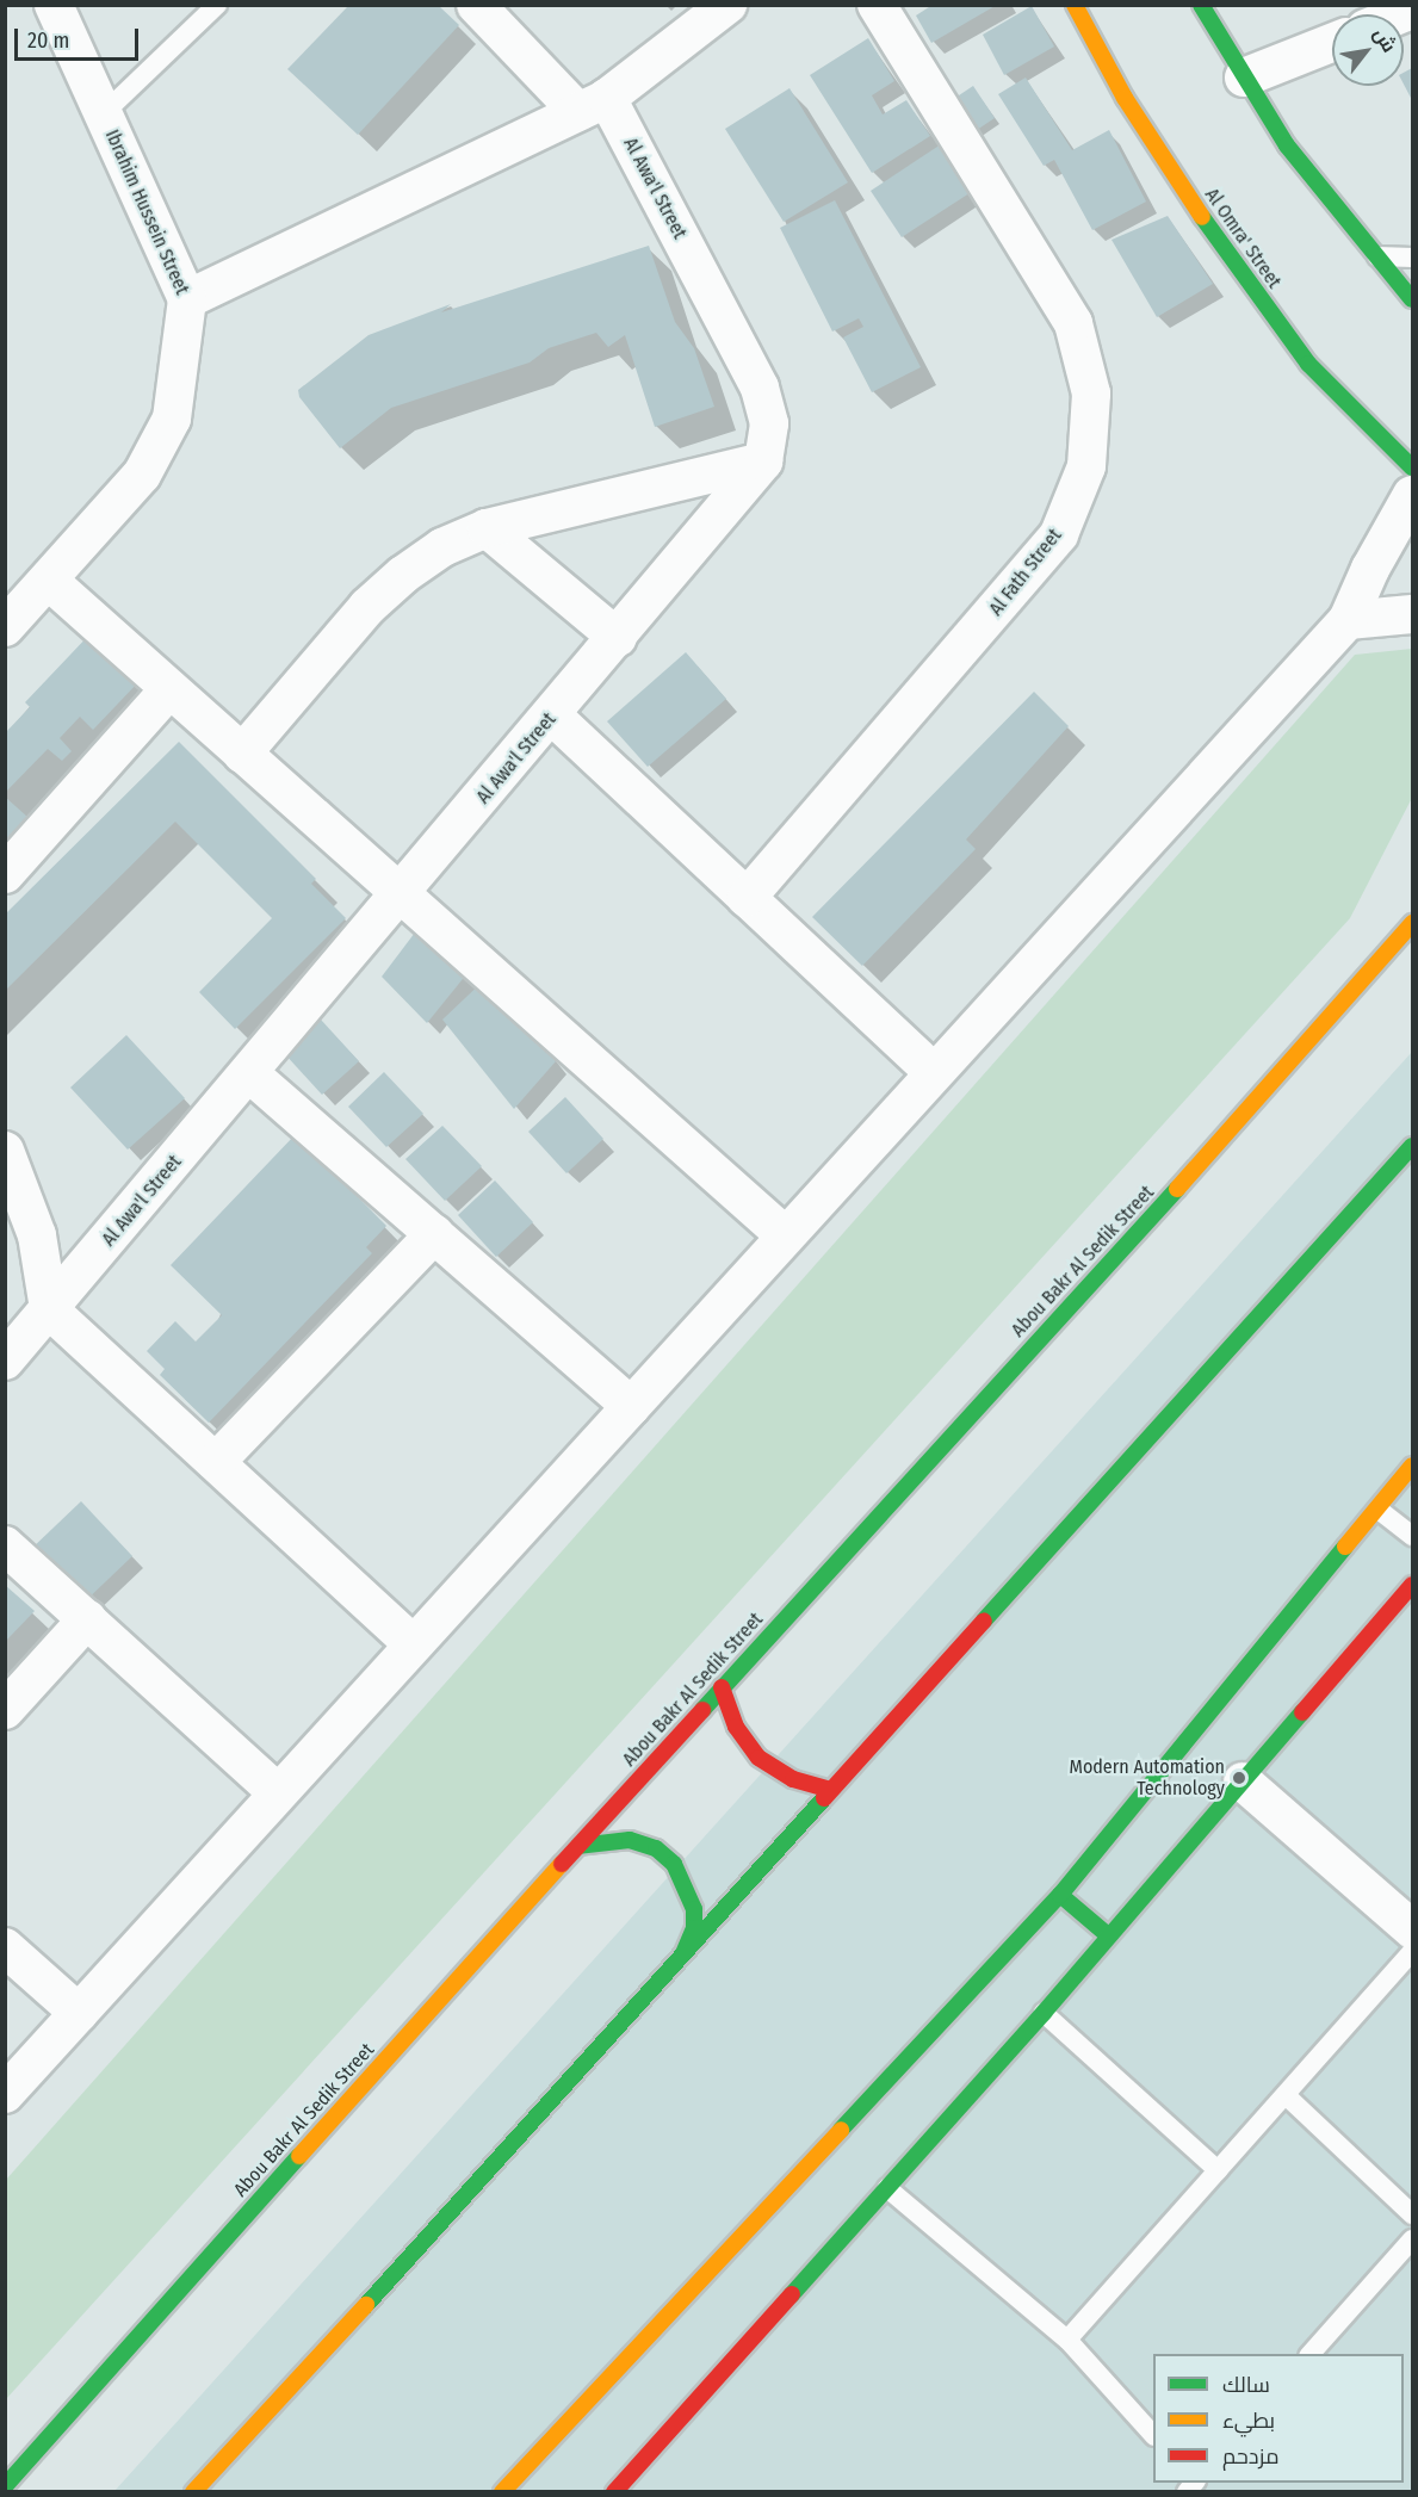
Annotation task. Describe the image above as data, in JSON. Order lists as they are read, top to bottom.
{
  "streets": {
    "main road": ["Al Omra' Street", "Abou Bakr Al Sedik Street"],
    "street": ["Al Awa'l Street", "Ibrahim Hussein Street", "Al Fath Street"]
  },
  "places": ["Modern Automation Technology"],
  "legend": ["سالك", "بطيء", "مزدحم"],
  "scale_bar": "20 m",
  "north": "top right"
}
